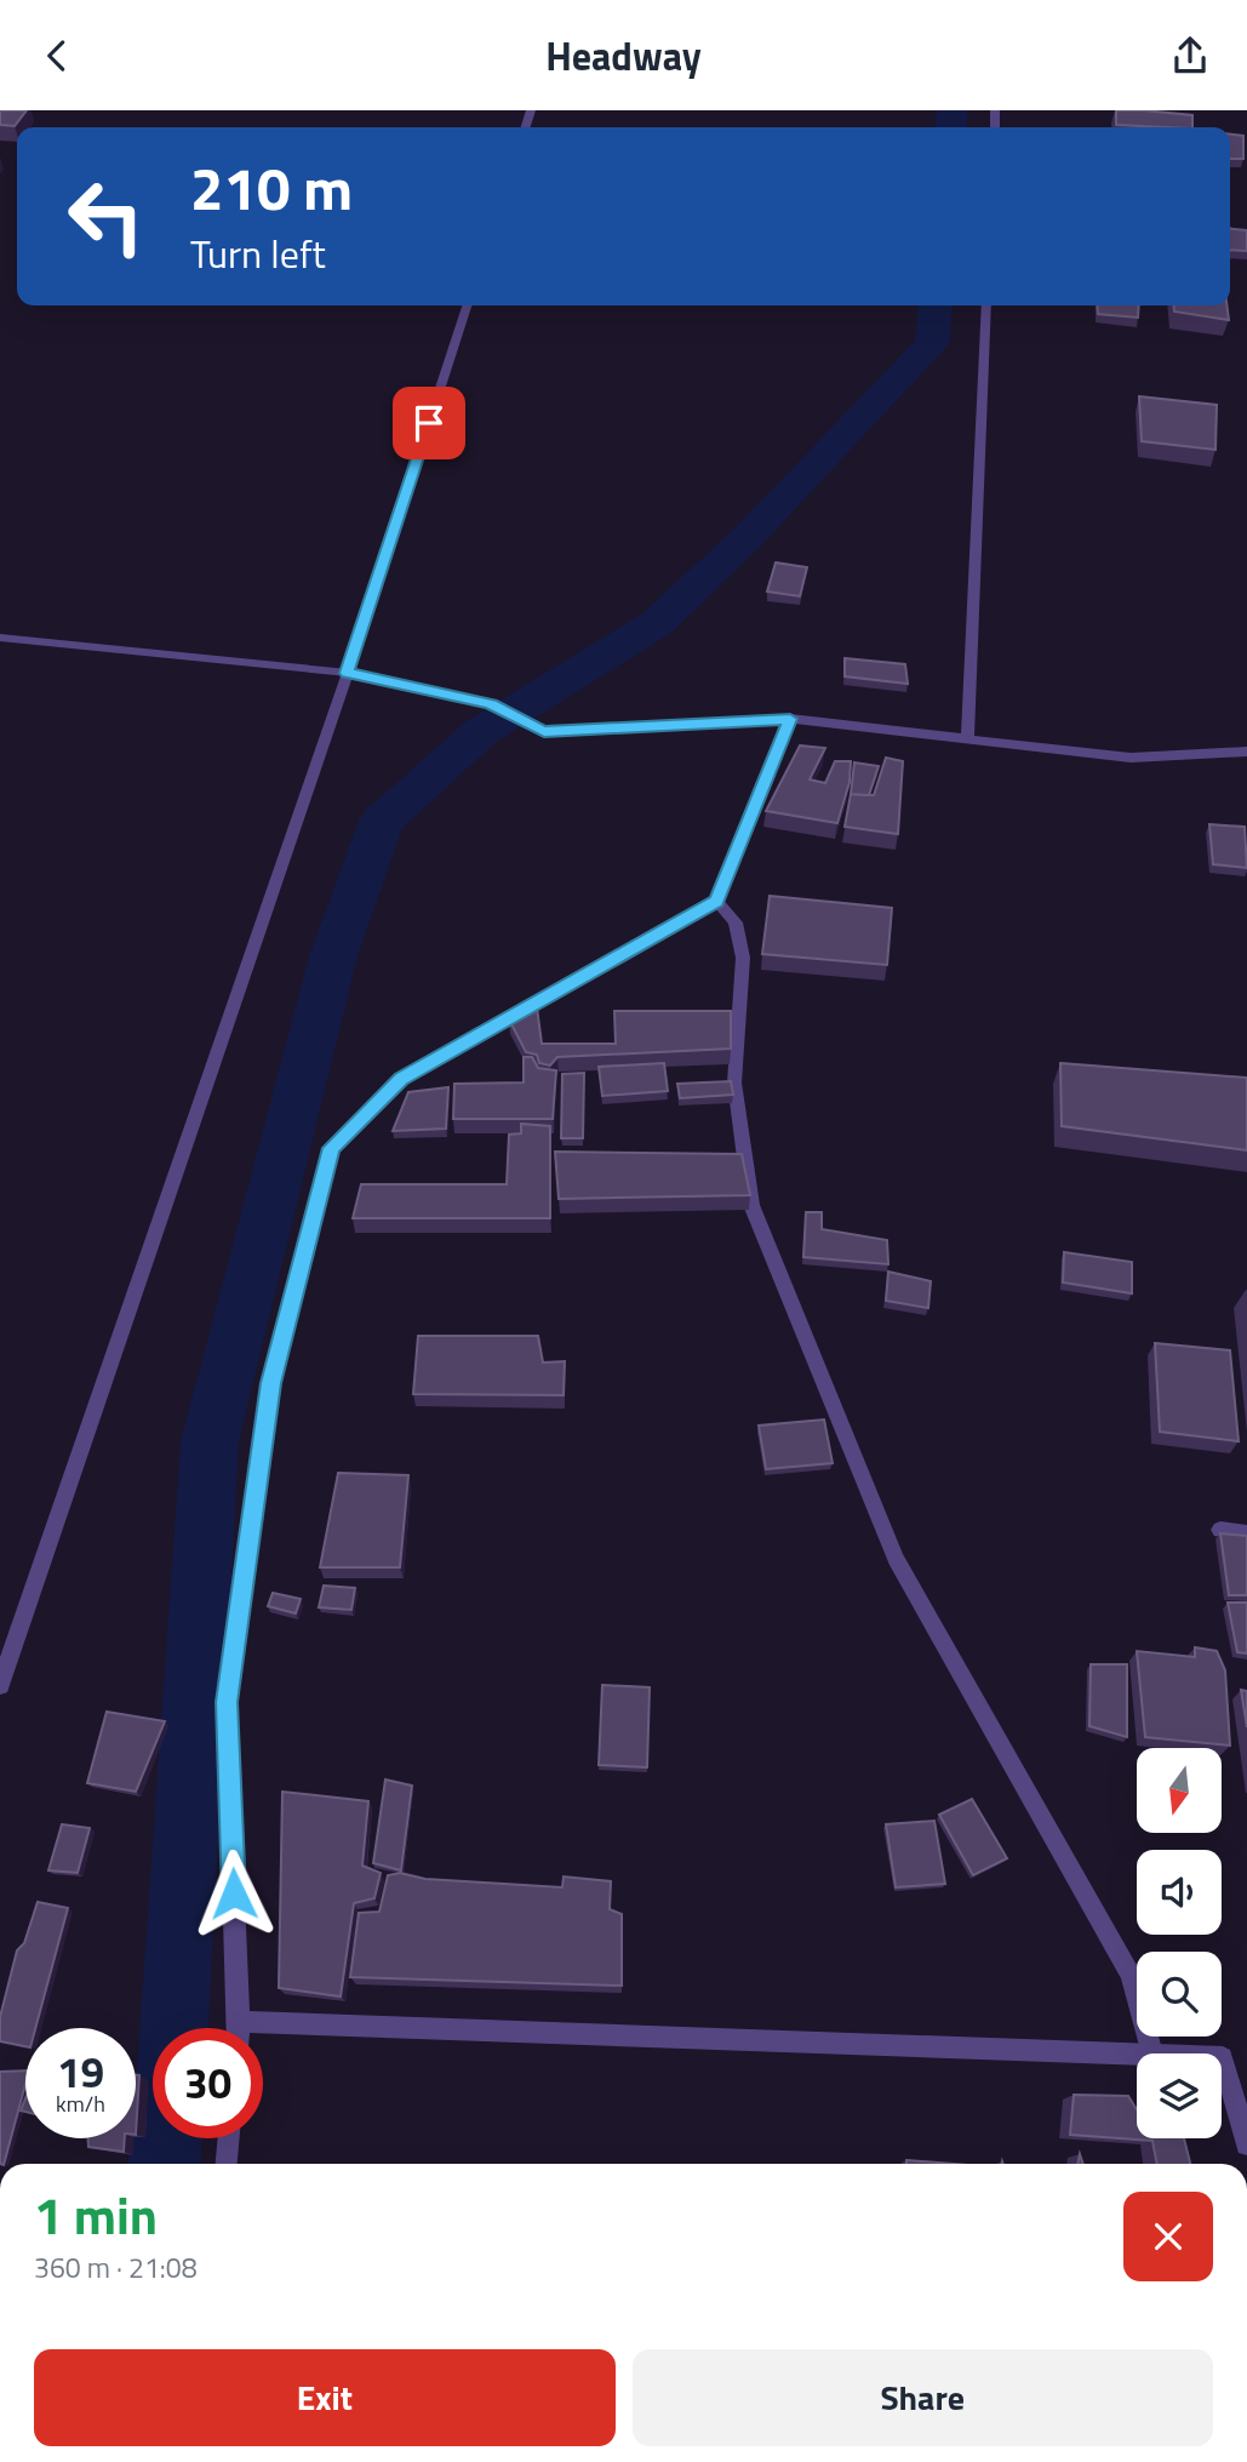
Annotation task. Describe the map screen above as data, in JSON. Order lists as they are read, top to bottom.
{
  "north": "bottom",
  "page": {
    "header": "Headway",
    "turn": ["210 m", "Turn left"],
    "speed": "19 km/h",
    "limit": "30",
    "heading": ["1 min", "360 m · 21:08"],
    "buttons": ["Exit", "Share"]
  }
}
